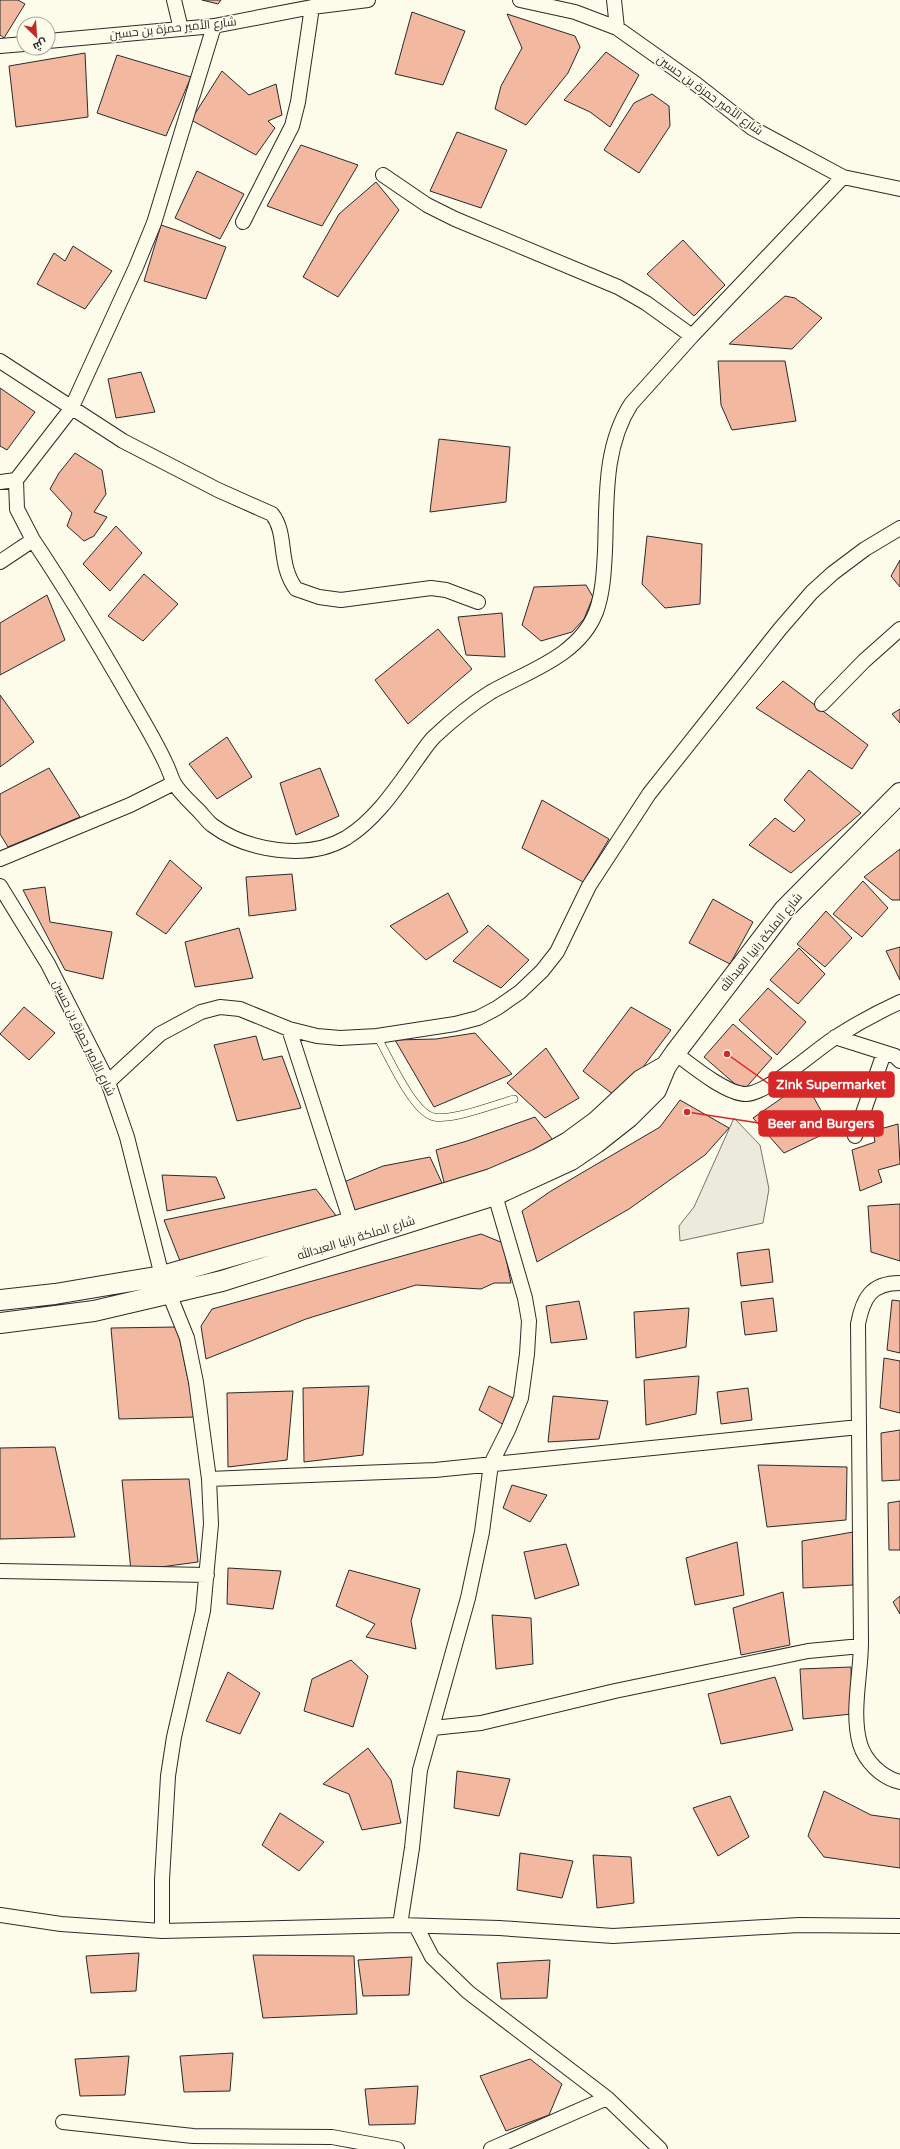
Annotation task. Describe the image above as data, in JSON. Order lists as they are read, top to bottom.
{
  "streets": {
    "main road": ["شارع الملكة رانيا العبدالله"],
    "street": ["شارع الأمير حمزة بن حسين"]
  },
  "crossings": [
    ["شارع الأمير حمزة بن حسين", "شارع الملكة رانيا العبدالله"]
  ],
  "places": ["Zink Supermarket", "Beer and Burgers"],
  "north": "bottom right"
}
